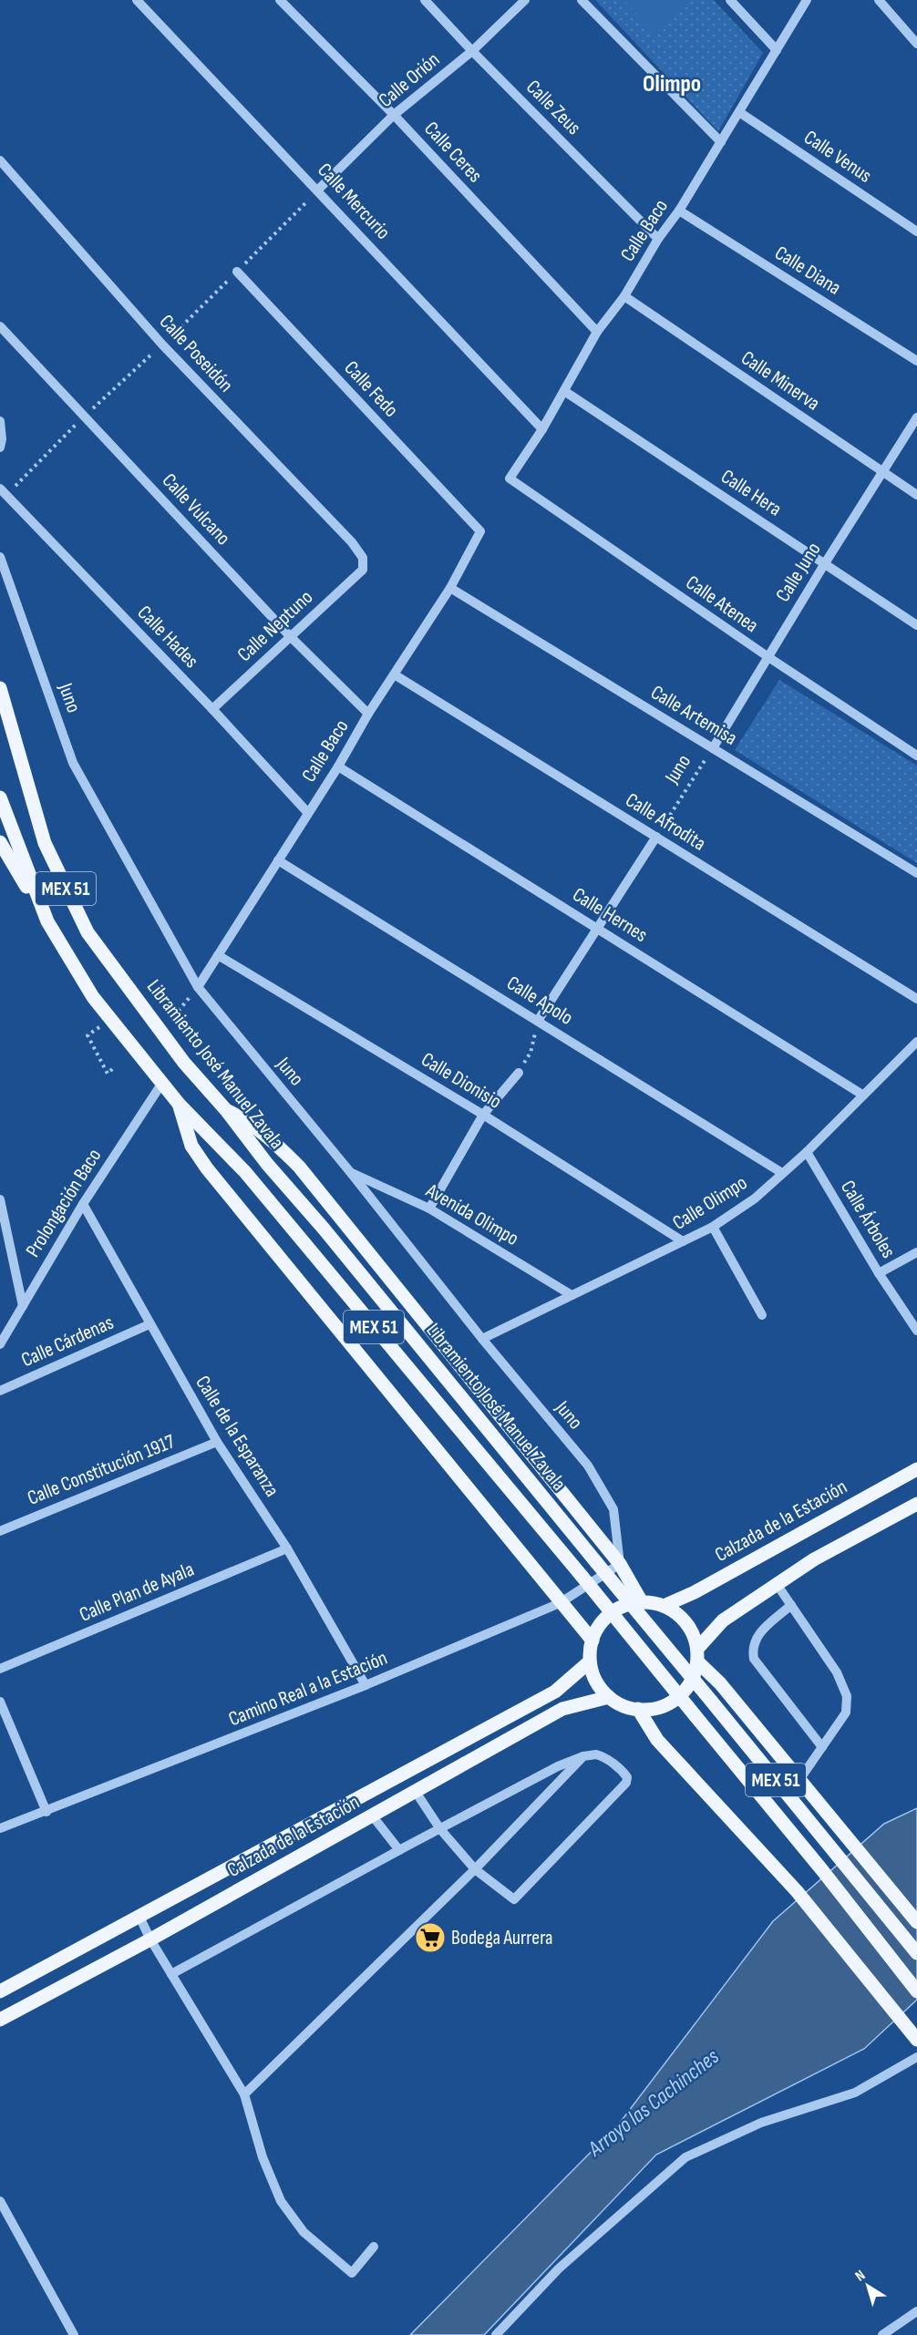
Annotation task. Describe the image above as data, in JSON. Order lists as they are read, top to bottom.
{
  "streets": {
    "main road": ["MEX 51", "Libramiento José Manuel Zavala", "Calzada de la Estación"],
    "street": [
      "Calle Orión",
      "Calle Zeus",
      "Calle Ceres",
      "Calle Venus",
      "Calle Mercurio",
      "Calle Baco",
      "Calle Diana",
      "Calle Poseidón",
      "Calle Minerva",
      "Calle Fedo",
      "Calle Hera",
      "Calle Vulcano",
      "Calle Juno",
      "Calle Atenea",
      "Calle Neptuno",
      "Calle Hades",
      "Juno",
      "Calle Artemisa",
      "Calle Afrodita",
      "Calle Hernes",
      "Calle Apolo",
      "Calle Dionisio",
      "Prolongación Baco",
      "Calle Olimpo",
      "Avenida Olimpo",
      "Calle Árboles",
      "Calle Cárdenas",
      "Calle de la Esparanza",
      "Calle Constitución 1917",
      "Calle Plan de Ayala",
      "Camino Real a la Estación"
    ]
  },
  "crossings": [
    ["Calle Orión", "Calle Zeus"],
    ["Calle Orión", "Calle Ceres"],
    ["Calle Orión", "Calle Mercurio"],
    ["Calle Zeus", "Calle Baco"],
    ["Calle Ceres", "Calle Baco"],
    ["Calle Venus", "Calle Baco"],
    ["Calle Mercurio", "Calle Baco"],
    ["Calle Baco", "Calle Diana"],
    ["Calle Baco", "Calle Minerva"],
    ["Calle Baco", "Calle Fedo"],
    ["Calle Baco", "Calle Hera"],
    ["Calle Baco", "Calle Vulcano"],
    ["Calle Baco", "Calle Atenea"],
    ["Calle Baco", "Calle Hades"],
    ["Calle Baco", "Juno"],
    ["Calle Baco", "Calle Artemisa"],
    ["Calle Baco", "Calle Afrodita"],
    ["Calle Baco", "Calle Hernes"],
    ["Calle Baco", "Calle Apolo"],
    ["Calle Baco", "Calle Dionisio"],
    ["Calle Poseidón", "Calle Neptuno"],
    ["Calle Minerva", "Calle Juno"],
    ["Calle Hera", "Calle Juno"],
    ["Calle Vulcano", "Calle Neptuno"],
    ["Calle Juno", "Calle Atenea"],
    ["Calle Juno", "Juno"],
    ["Calle Juno", "Calle Artemisa"],
    ["Calle Neptuno", "Calle Hades"],
    ["Juno", "Calle Artemisa"],
    ["Juno", "Calle Afrodita"],
    ["Juno", "Calle Olimpo"],
    ["Juno", "Avenida Olimpo"],
    ["Juno", "Camino Real a la Estación"],
    ["Calle Hernes", "Calle Olimpo"],
    ["Calle Apolo", "Calle Olimpo"],
    ["Libramiento José Manuel Zavala", "Prolongación Baco"],
    ["Calle Dionisio", "Calle Olimpo"],
    ["Prolongación Baco", "Calle de la Esparanza"],
    ["Calle Olimpo", "Avenida Olimpo"],
    ["Calle Olimpo", "Calle Árboles"],
    ["Calle Cárdenas", "Calle de la Esparanza"],
    ["Calle de la Esparanza", "Calle Constitución 1917"],
    ["Calle de la Esparanza", "Calle Plan de Ayala"],
    ["Calle de la Esparanza", "Camino Real a la Estación"]
  ],
  "districts": ["Olimpo"],
  "water": ["Arroyo las Cachinches"],
  "places": {
    "supermarket": ["Bodega Aurrera"]
  },
  "north": "top left"
}
